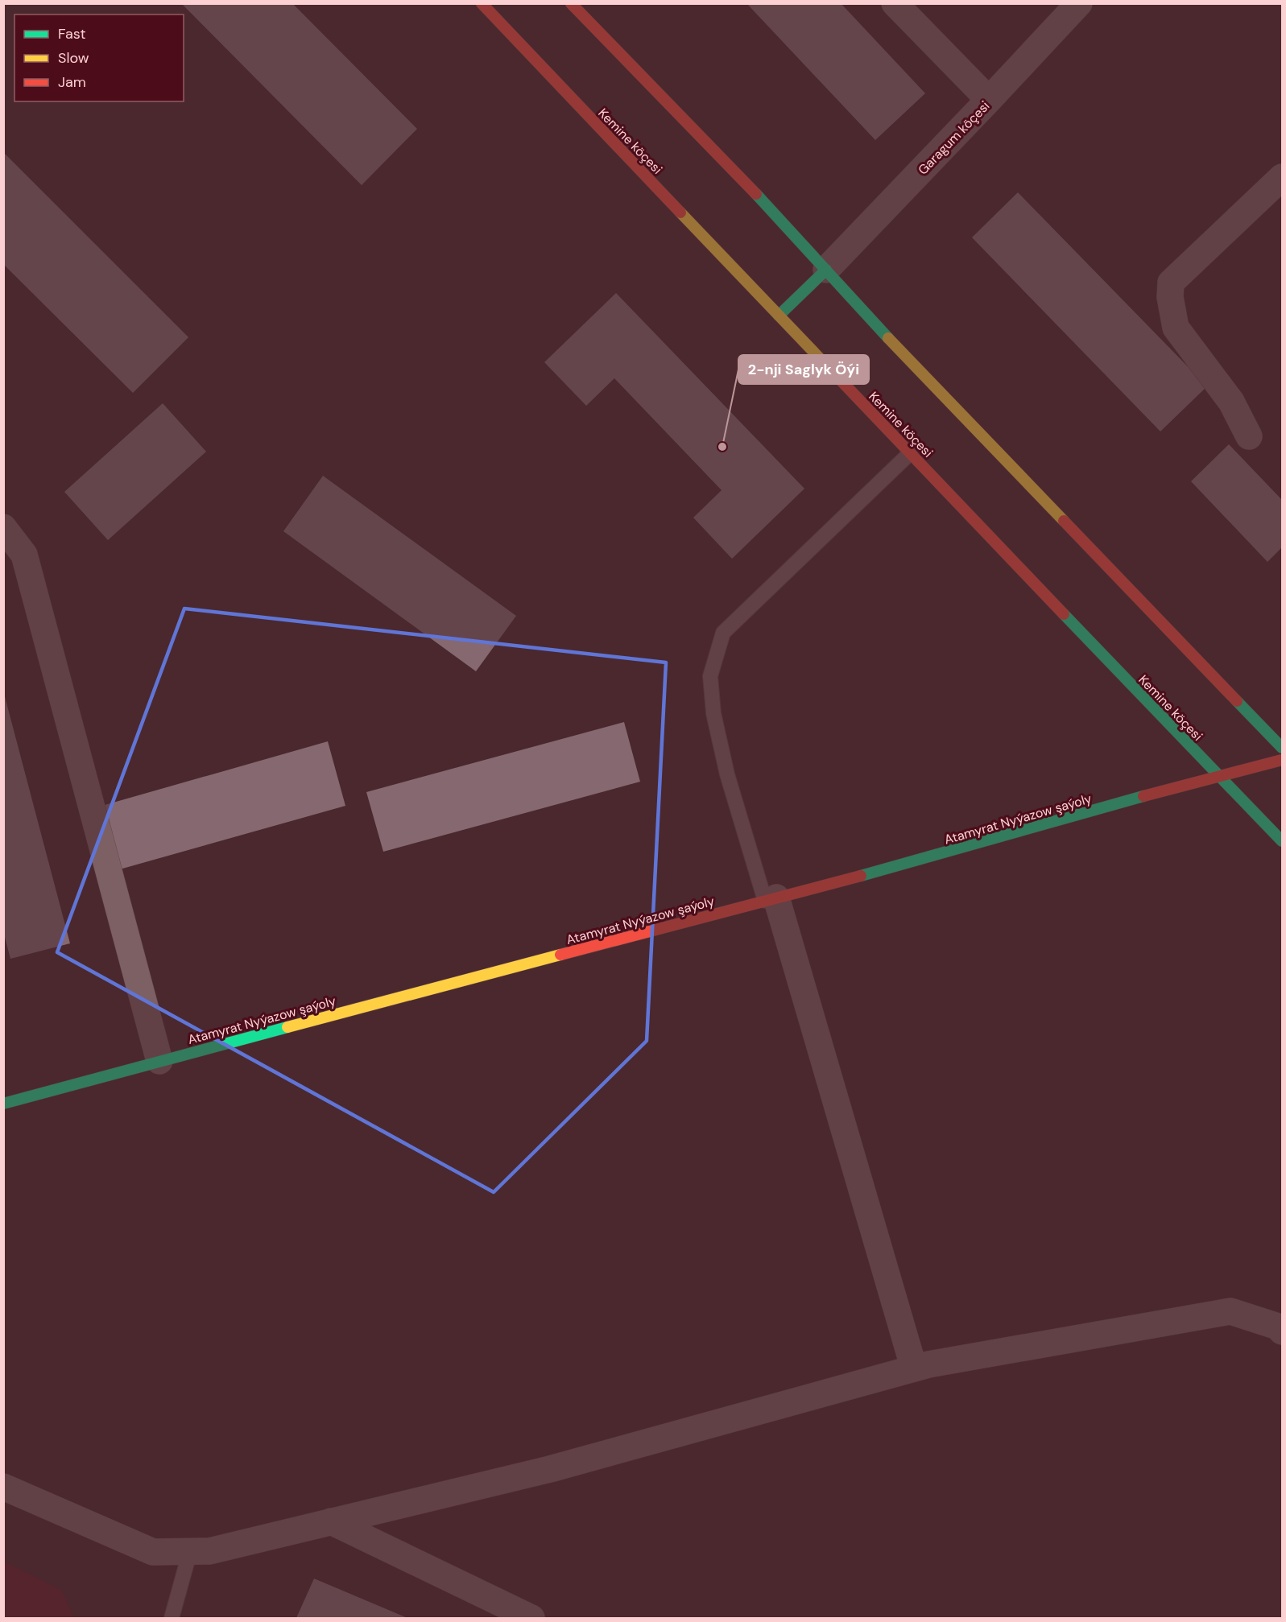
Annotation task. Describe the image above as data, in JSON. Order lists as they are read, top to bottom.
{
  "streets": {
    "main road": ["Kemine köçesi", "Atamyrat Nyýazow şaýoly"],
    "street": ["Garagum köçesi"]
  },
  "crossings": [
    ["Kemine köçesi", "Atamyrat Nyýazow şaýoly"]
  ],
  "places": ["2-nji Saglyk Öýi"],
  "legend": ["Fast", "Slow", "Jam"]
}
